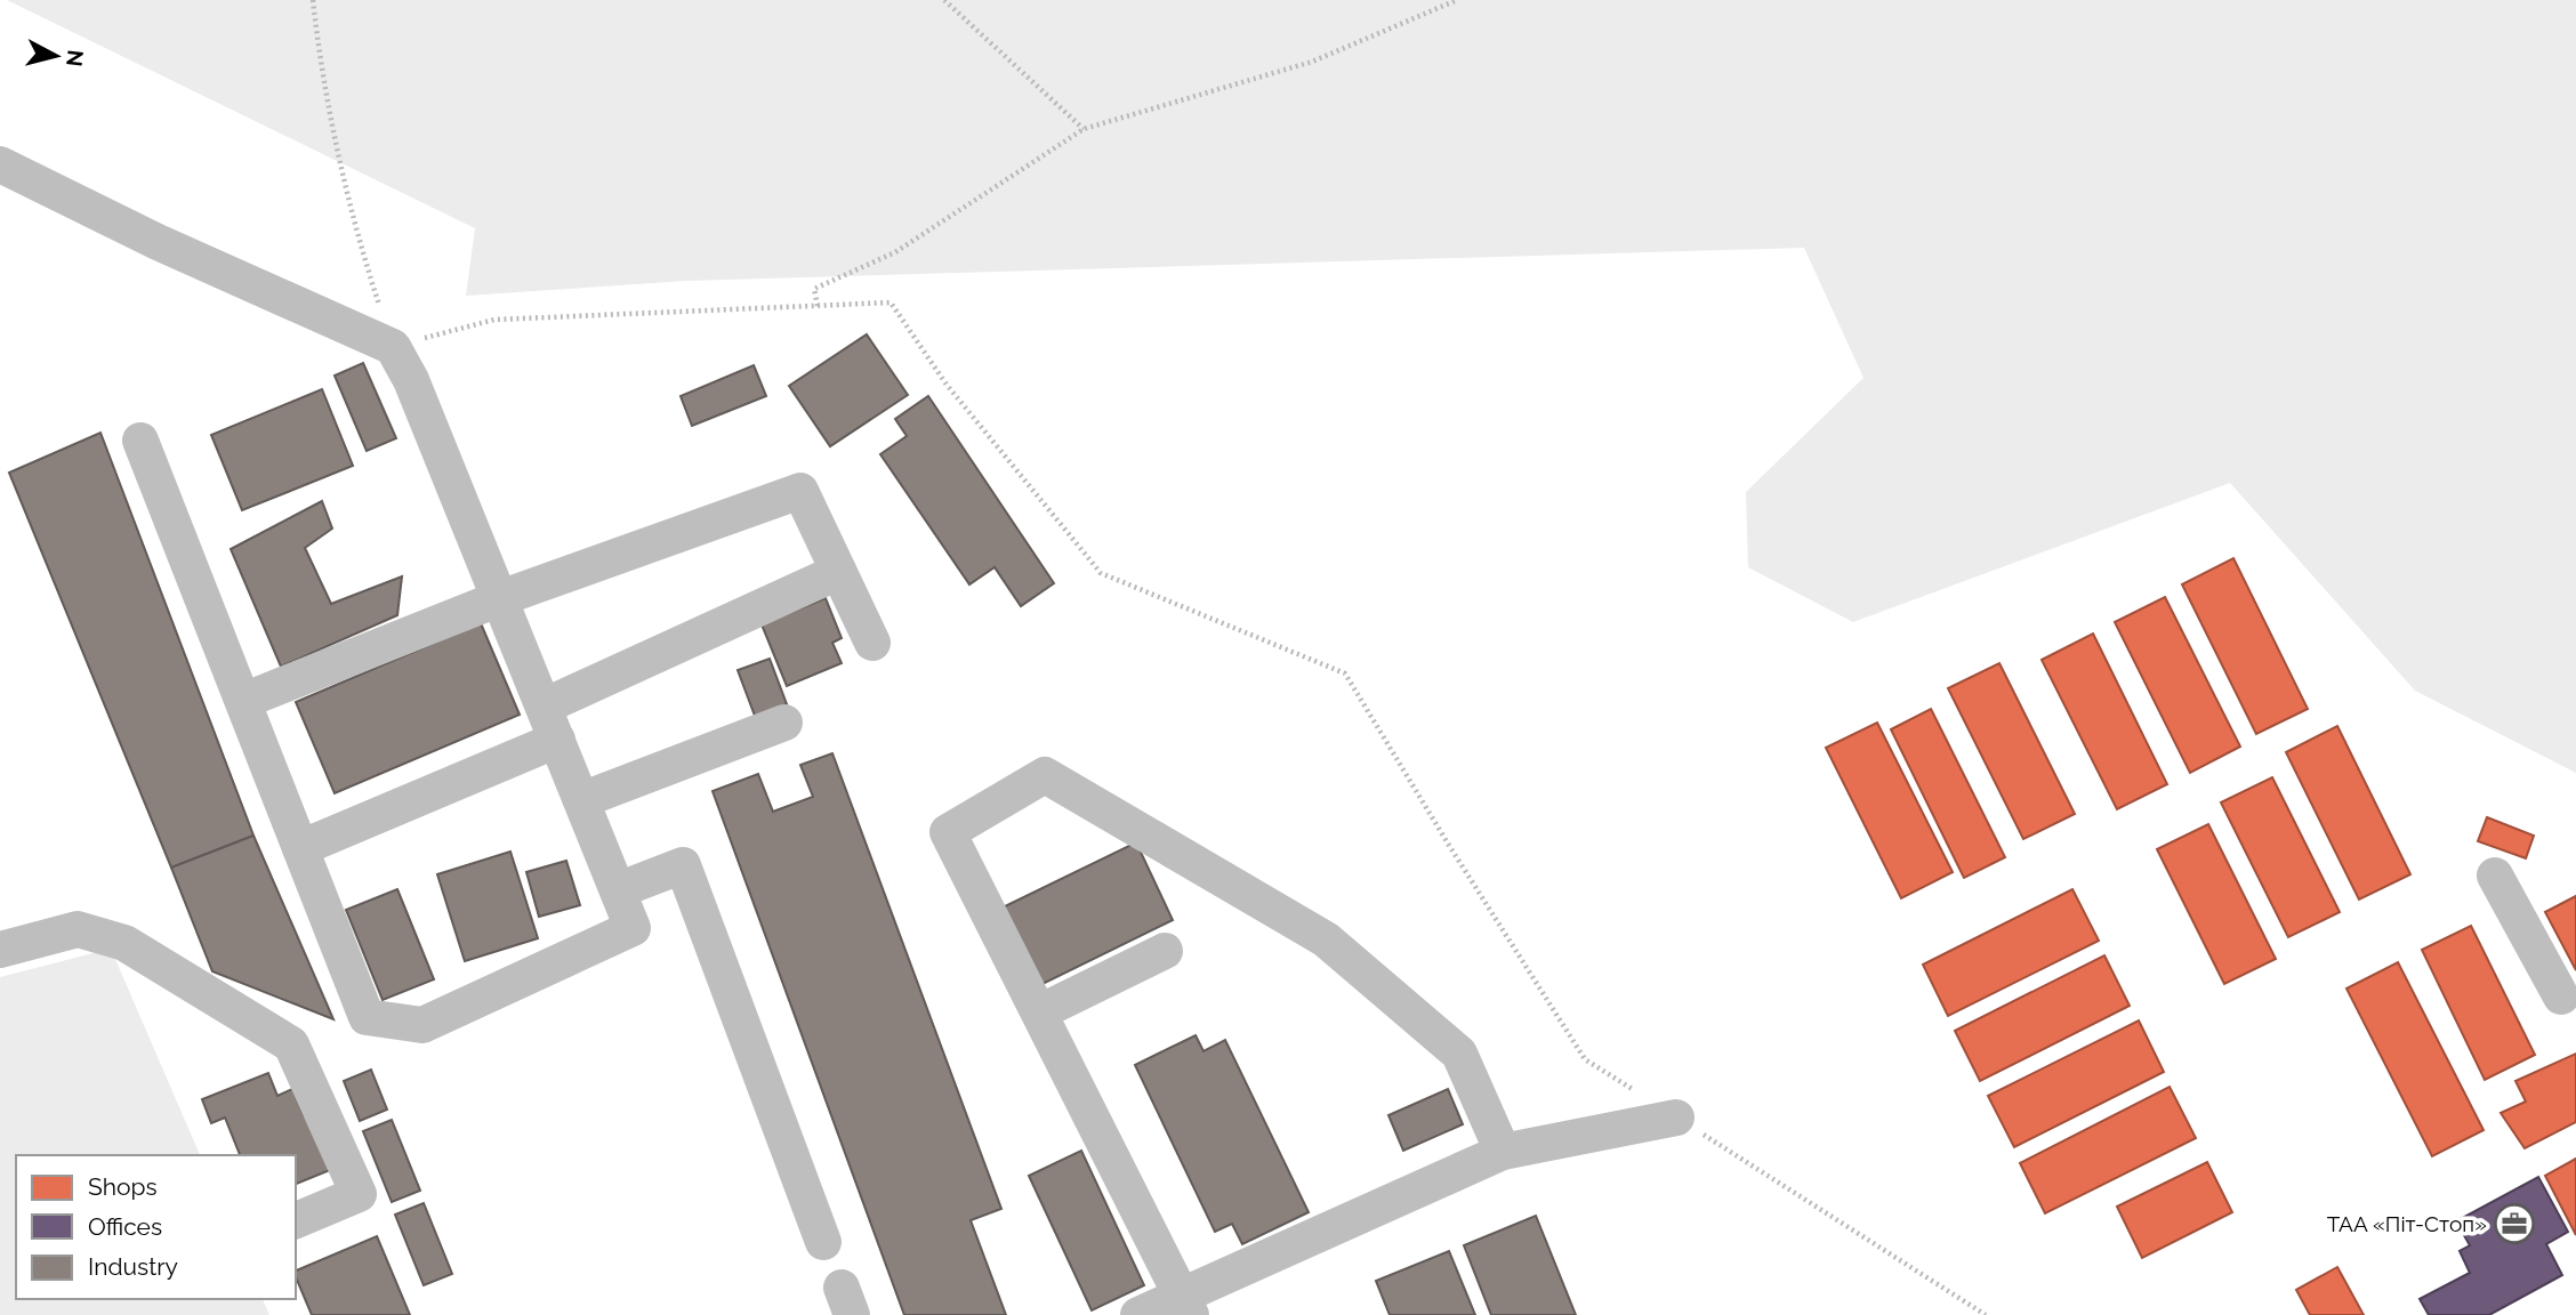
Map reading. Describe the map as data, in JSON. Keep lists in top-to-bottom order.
{
  "places": {
    "office": ["ТАА «Піт-Стоп»"]
  },
  "legend": ["Shops", "Offices", "Industry"],
  "north": "right"
}
